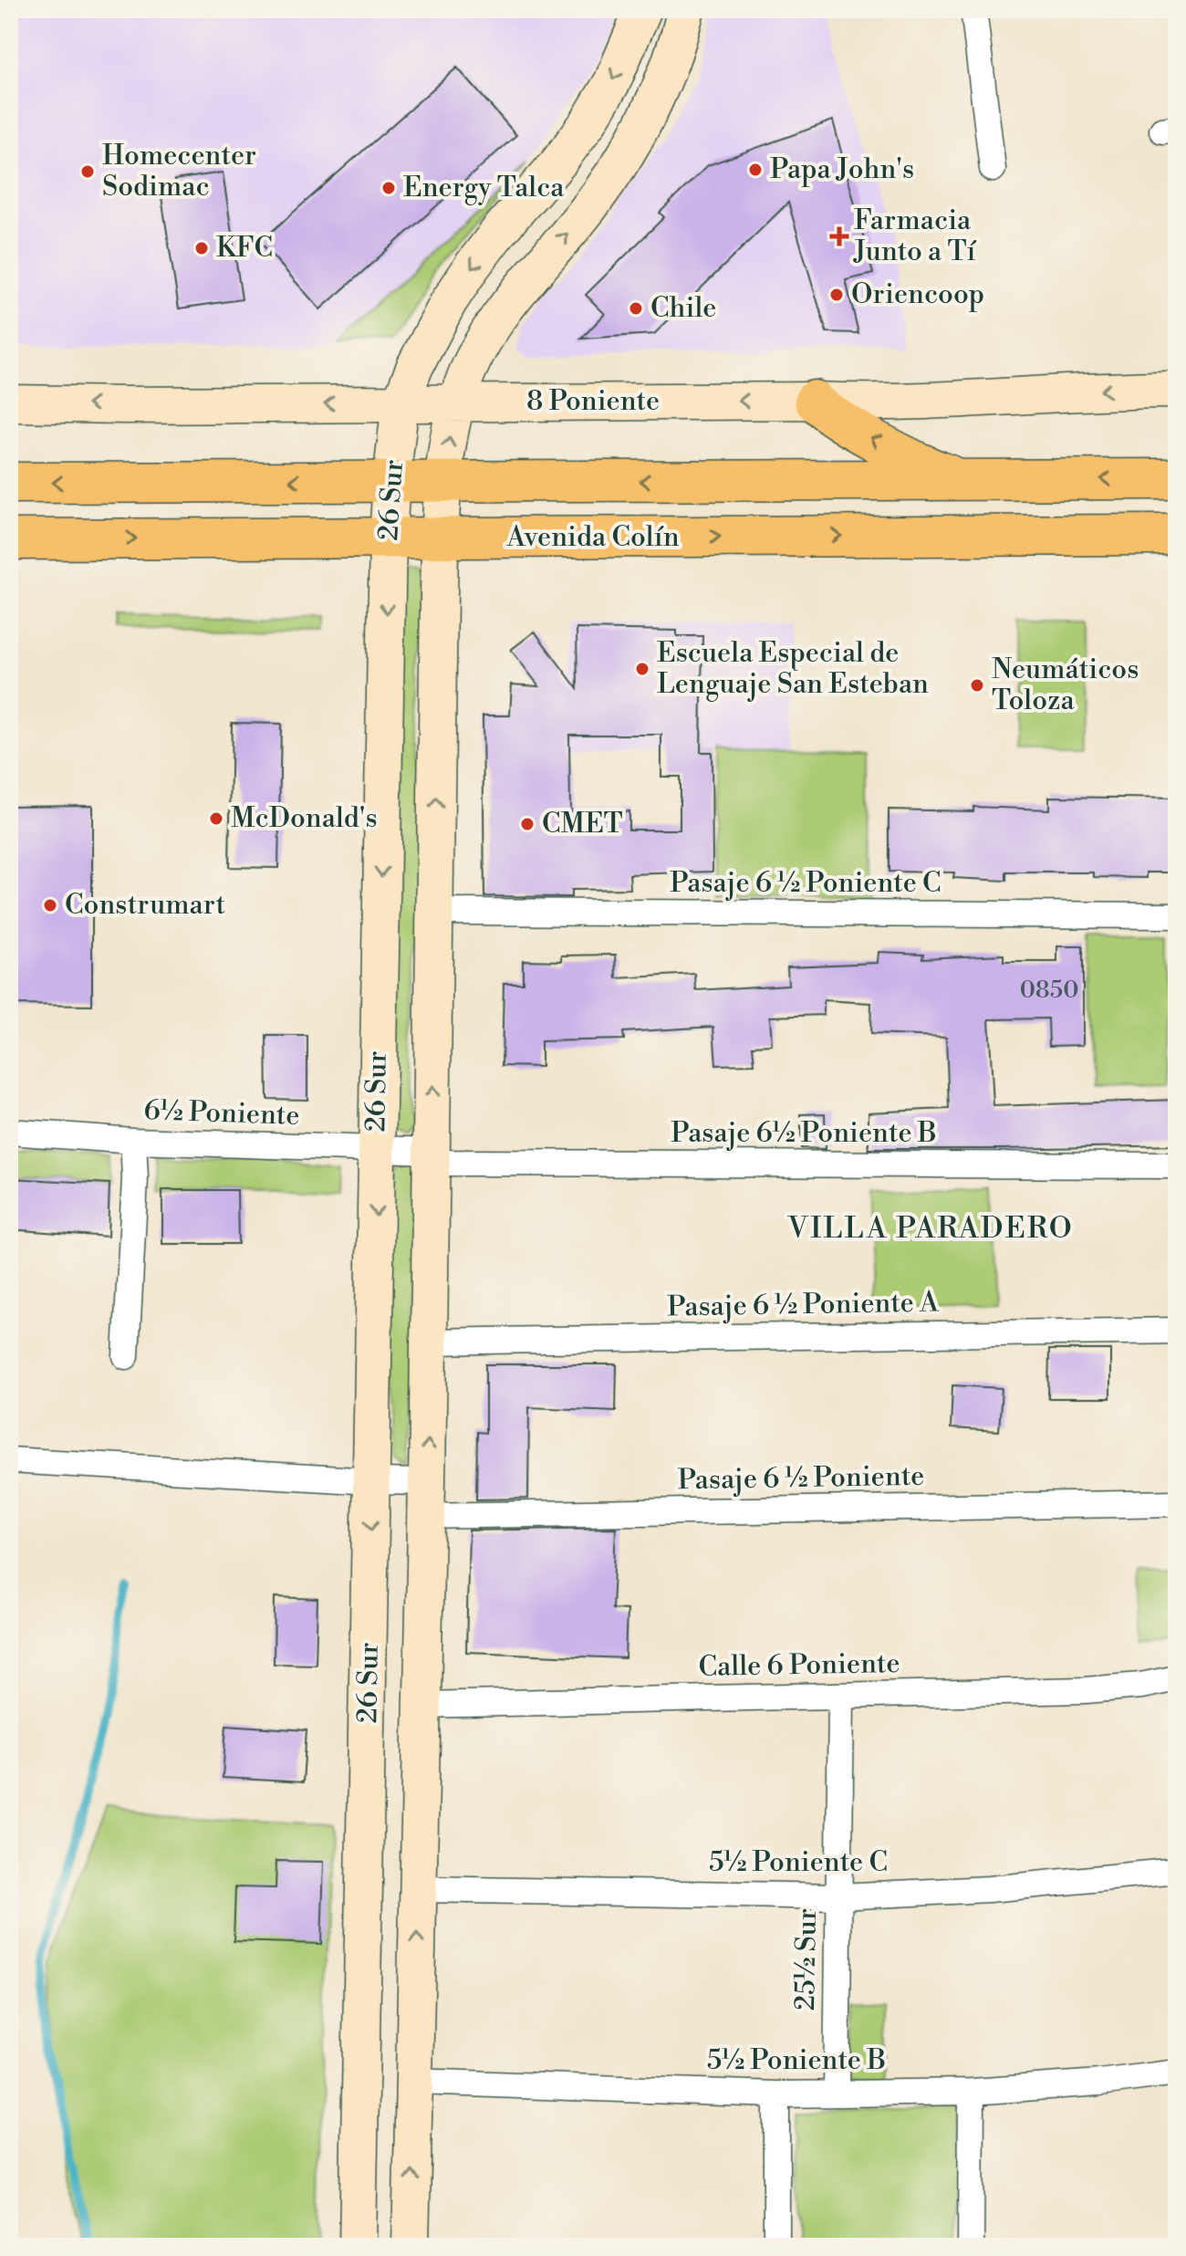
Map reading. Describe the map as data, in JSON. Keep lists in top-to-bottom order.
{
  "streets": {
    "main road": ["Avenida Colín"],
    "street": [
      "8 Poniente",
      "26 Sur",
      "Pasaje 6 ½ Poniente C",
      "6½ Poniente",
      "Pasaje 6½ Poniente B",
      "Pasaje 6 ½ Poniente A",
      "Pasaje 6 ½ Poniente",
      "Calle 6 Poniente",
      "5½ Poniente C",
      "25½ Sur",
      "5½ Poniente B"
    ]
  },
  "crossings": [
    ["8 Poniente", "26 Sur"],
    ["26 Sur", "Avenida Colín"],
    ["26 Sur", "Pasaje 6 ½ Poniente C"],
    ["26 Sur", "6½ Poniente"],
    ["26 Sur", "Pasaje 6½ Poniente B"],
    ["26 Sur", "Pasaje 6 ½ Poniente A"],
    ["26 Sur", "Pasaje 6 ½ Poniente"],
    ["26 Sur", "Calle 6 Poniente"],
    ["26 Sur", "5½ Poniente C"],
    ["26 Sur", "5½ Poniente B"],
    ["6½ Poniente", "Pasaje 6½ Poniente B"],
    ["Calle 6 Poniente", "25½ Sur"],
    ["5½ Poniente C", "25½ Sur"],
    ["25½ Sur", "5½ Poniente B"]
  ],
  "one_way": ["8 Poniente"],
  "districts": ["VILLA PARADERO"],
  "places": {
    "other": [
      "Papa John's",
      "Homecenter Sodimac",
      "Energy Talca",
      "KFC",
      "Oriencoop",
      "Chile",
      "Escuela Especial de Lenguaje San Esteban",
      "Neumáticos Toloza",
      "McDonald's",
      "CMET",
      "Construmart"
    ],
    "health": ["Farmacia Junto a Tí"]
  },
  "house_numbers": ["0850"]
}
